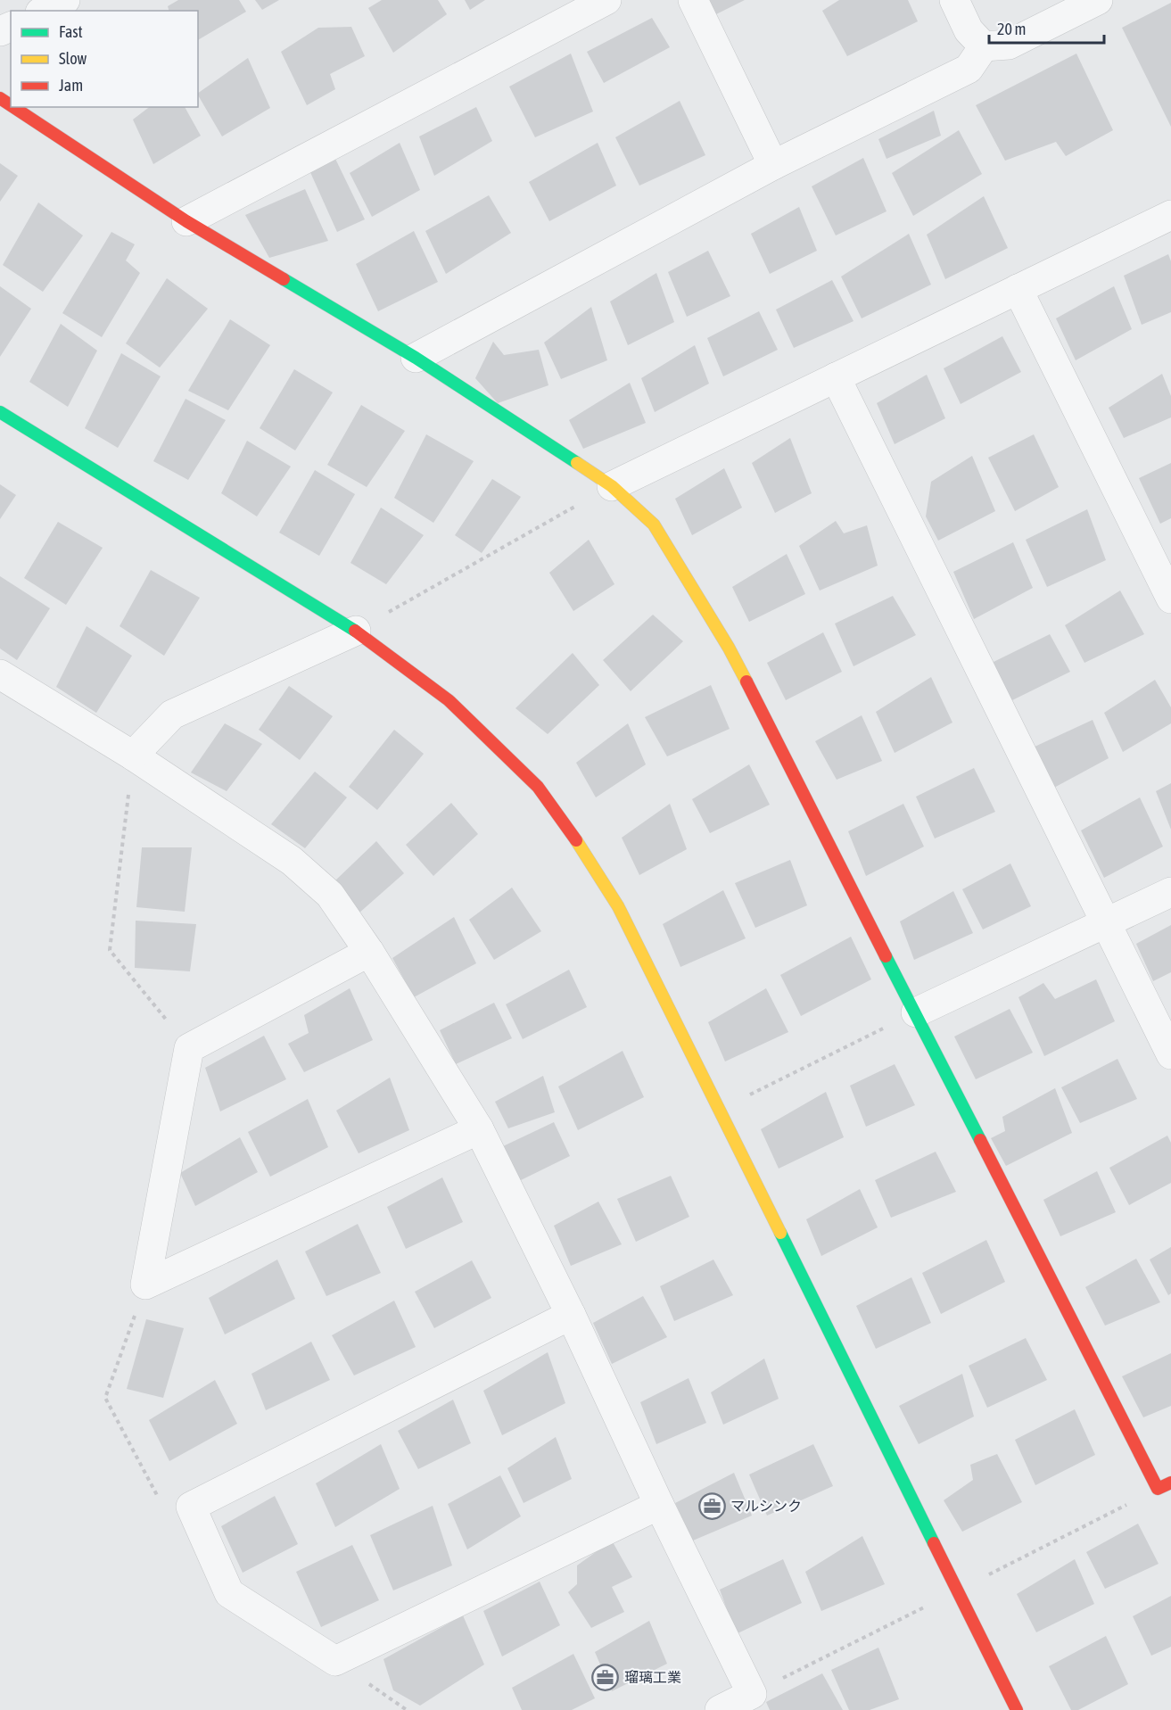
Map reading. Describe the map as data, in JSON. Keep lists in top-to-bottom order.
{
  "places": {
    "office": ["マルシンク", "瑠璃工業"]
  },
  "legend": ["Fast", "Slow", "Jam"],
  "scale_bar": "20 m"
}
